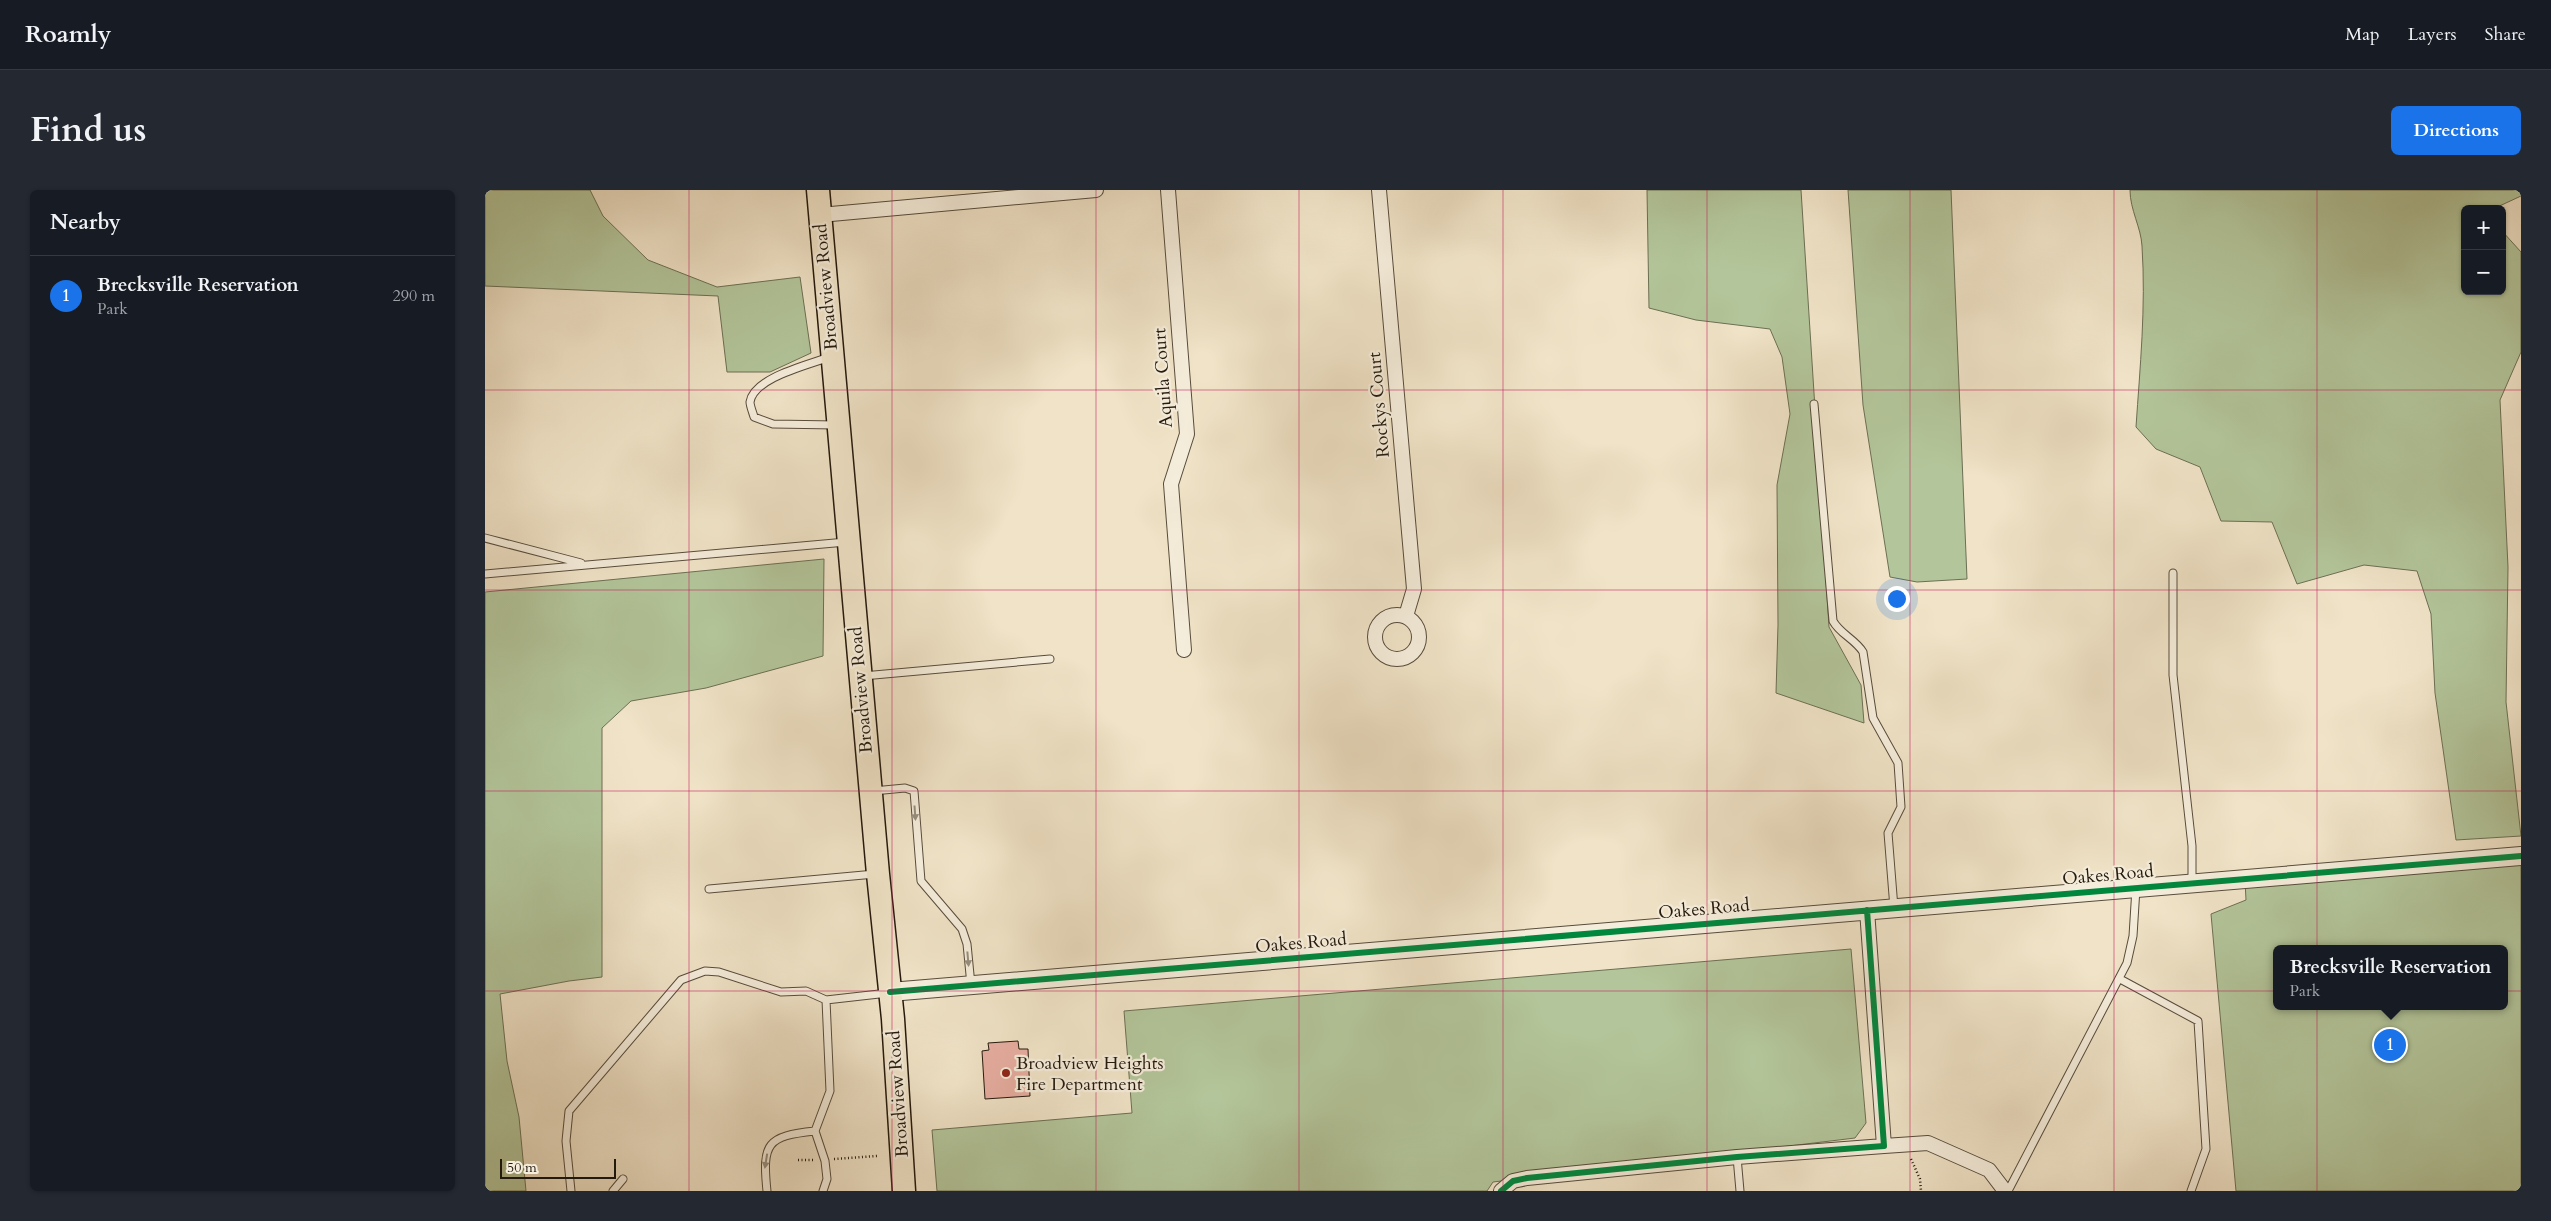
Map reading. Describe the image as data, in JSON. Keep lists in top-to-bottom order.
{
  "streets": {
    "main road": ["Broadview Road"],
    "street": ["Aquila Court", "Rockys Court", "Oakes Road"]
  },
  "crossings": [
    ["Broadview Road", "Oakes Road"]
  ],
  "places": ["Broadview Heights Fire Department"],
  "scale_bar": "50 m",
  "page": {
    "header": "Roamly",
    "nav": ["Map", "Layers", "Share"],
    "title": "Find us",
    "buttons": "Directions",
    "heading": "Nearby",
    "map_buttons": ["+", "−"],
    "list": [
      {
        "mark": "1",
        "name": "Brecksville Reservation",
        "note": "Park",
        "value": "290 m"
      }
    ],
    "popup": ["Brecksville Reservation", "Park"],
    "pins": "1",
    "scale": "50 m"
  }
}
